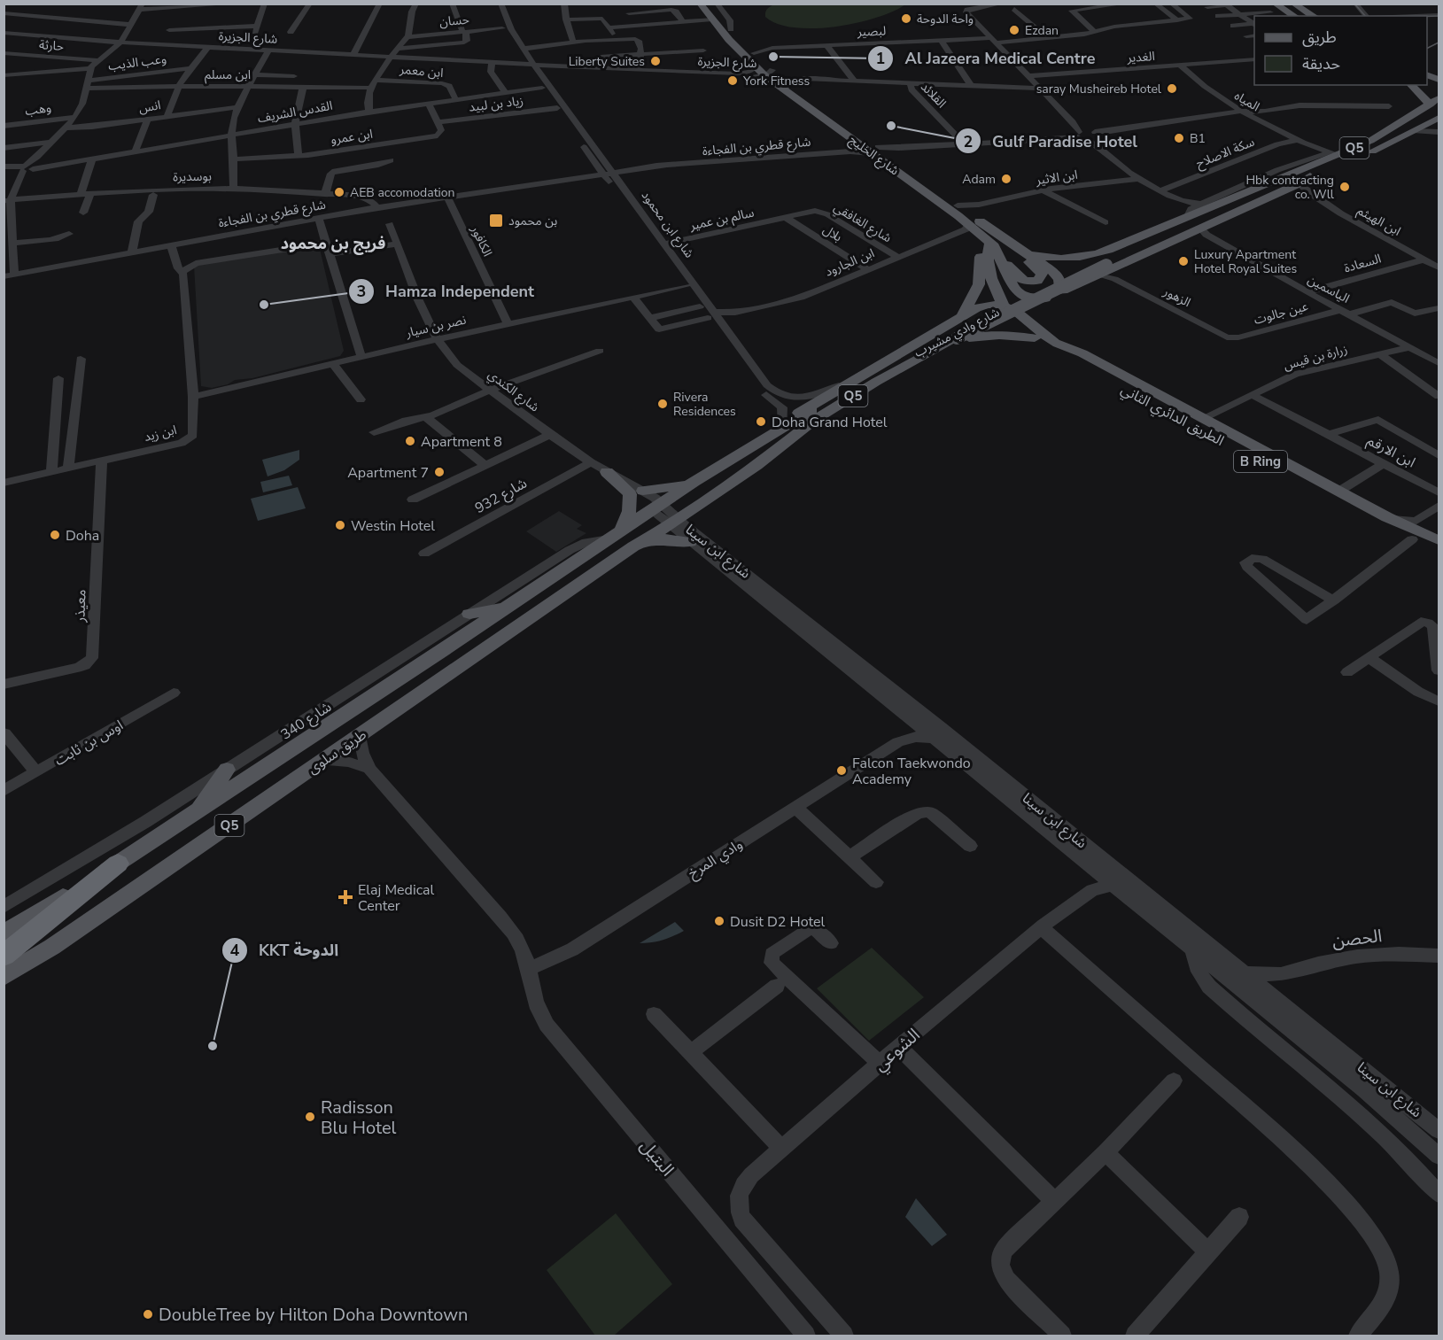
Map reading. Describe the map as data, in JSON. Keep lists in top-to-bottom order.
{
  "streets": {
    "main road": [
      "Q5",
      "شارع الخليج",
      "شارع وادي مشيرب",
      "الطريق الدائري الثاني",
      "B Ring",
      "طريق سلوى"
    ],
    "street": [
      "حسان",
      "لبصير",
      "شارع الجزيرة",
      "حارثة",
      "الغدير",
      "وعب الذيب",
      "ابن معمر",
      "ابن مسلم",
      "القلائد",
      "المياه",
      "زياد بن لبيد",
      "انس",
      "وهب",
      "القدس الشريف",
      "ابن عمرو",
      "شارع قطري بن الفجاءة",
      "سكة الاصلاح",
      "بوسديرة",
      "ابن الاثير",
      "سالم بن عمير",
      "ابن الهيثم",
      "شارع الغافقي",
      "شارع ابن محمود",
      "بلال",
      "الكافور",
      "ابن الجارود",
      "السعادة",
      "الياسمين",
      "الزهور",
      "عين جالوت",
      "نصر بن سيار",
      "زرارة بن قيس",
      "شارع الكندي",
      "ابن زيد",
      "ابن الارقم",
      "شارع 932",
      "شارع ابن سينا",
      "معيذر",
      "شارع 340",
      "اوس بن ثابت",
      "وادي المرخ",
      "الحصن",
      "الشوعي",
      "البتيل"
    ]
  },
  "crossings": [
    ["حسان", "شارع ابن محمود"],
    ["لبصير", "شارع الخليج"],
    ["شارع الجزيرة", "شارع الخليج"],
    ["شارع الجزيرة", "شارع ابن محمود"],
    ["الغدير", "المياه"],
    ["وعب الذيب", "ابن مسلم"],
    ["ابن معمر", "القدس الشريف"],
    ["المياه", "سكة الاصلاح"],
    ["المياه", "شارع وادي مشيرب"],
    ["زياد بن لبيد", "ابن عمرو"],
    ["زياد بن لبيد", "شارع ابن محمود"],
    ["القدس الشريف", "شارع ابن محمود"],
    ["شارع قطري بن الفجاءة", "شارع الخليج"],
    ["شارع قطري بن الفجاءة", "بوسديرة"],
    ["شارع قطري بن الفجاءة", "شارع ابن محمود"],
    ["شارع قطري بن الفجاءة", "الكافور"],
    ["شارع قطري بن الفجاءة", "ابن زيد"],
    ["شارع الخليج", "ابن الاثير"],
    ["شارع الخليج", "ابن الجارود"],
    ["شارع الخليج", "شارع وادي مشيرب"],
    ["شارع الخليج", "الطريق الدائري الثاني"],
    ["ابن الاثير", "ابن الجارود"],
    ["سالم بن عمير", "شارع الغافقي"],
    ["سالم بن عمير", "شارع ابن محمود"],
    ["سالم بن عمير", "بلال"],
    ["ابن الهيثم", "السعادة"],
    ["ابن الهيثم", "شارع وادي مشيرب"],
    ["شارع الغافقي", "بلال"],
    ["شارع الغافقي", "ابن الجارود"],
    ["شارع ابن محمود", "ابن الجارود"],
    ["شارع ابن محمود", "نصر بن سيار"],
    ["شارع ابن محمود", "شارع وادي مشيرب"],
    ["بلال", "ابن الجارود"],
    ["الكافور", "نصر بن سيار"],
    ["السعادة", "الياسمين"],
    ["الياسمين", "عين جالوت"],
    ["الياسمين", "شارع وادي مشيرب"],
    ["الياسمين", "زرارة بن قيس"],
    ["الزهور", "عين جالوت"],
    ["الزهور", "شارع وادي مشيرب"],
    ["نصر بن سيار", "شارع الكندي"],
    ["نصر بن سيار", "ابن زيد"],
    ["شارع وادي مشيرب", "شارع الكندي"],
    ["شارع وادي مشيرب", "الطريق الدائري الثاني"],
    ["شارع وادي مشيرب", "شارع ابن سينا"],
    ["شارع وادي مشيرب", "طريق سلوى"],
    ["زرارة بن قيس", "الطريق الدائري الثاني"],
    ["زرارة بن قيس", "ابن الارقم"],
    ["شارع الكندي", "شارع 932"],
    ["شارع الكندي", "شارع ابن سينا"],
    ["شارع الكندي", "طريق سلوى"],
    ["ابن زيد", "معيذر"],
    ["شارع ابن سينا", "طريق سلوى"],
    ["شارع ابن سينا", "وادي المرخ"],
    ["شارع ابن سينا", "الحصن"],
    ["شارع ابن سينا", "الشوعي"],
    ["شارع 340", "طريق سلوى"],
    ["وادي المرخ", "البتيل"]
  ],
  "districts": ["فريج بن محمود"],
  "places": {
    "other": [
      "واحة الدوحة",
      "Ezdan",
      "Al Jazeera Medical Centre",
      "Liberty Suites",
      "York Fitness",
      "saray Musheireb Hotel",
      "Gulf Paradise Hotel",
      "B1",
      "Adam",
      "Hbk contracting co. Wll",
      "AEB accomodation",
      "Luxury Apartment Hotel Royal Suites",
      "Hamza Independent",
      "Rivera Residences",
      "Doha Grand Hotel",
      "Apartment 8",
      "Apartment 7",
      "Westin Hotel",
      "Doha",
      "Falcon Taekwondo Academy",
      "Dusit D2 Hotel",
      "KKT الدوحة",
      "Radisson Blu Hotel",
      "DoubleTree by Hilton Doha Downtown"
    ],
    "transit": ["بن محمود"],
    "health": ["Elaj Medical Center"]
  },
  "legend": ["طريق", "حديقة"]
}
